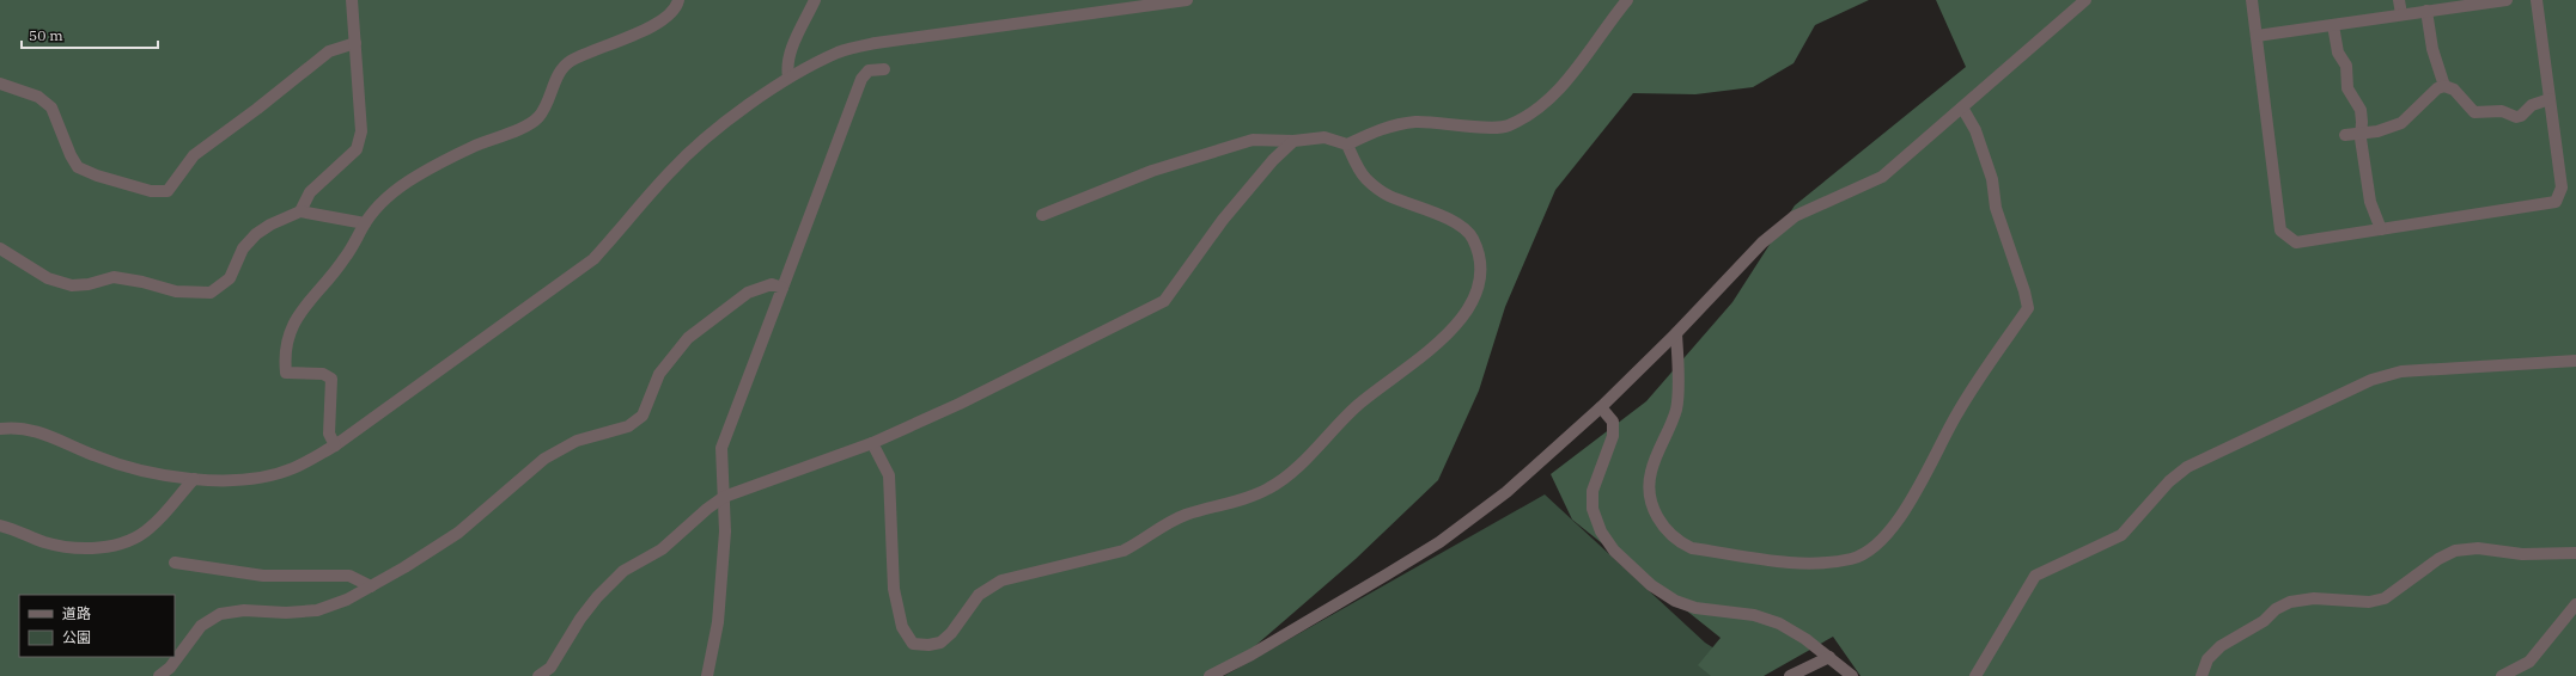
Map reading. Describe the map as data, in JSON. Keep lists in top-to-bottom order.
{
  "legend": ["道路", "公園"],
  "scale_bar": "50 m"
}
